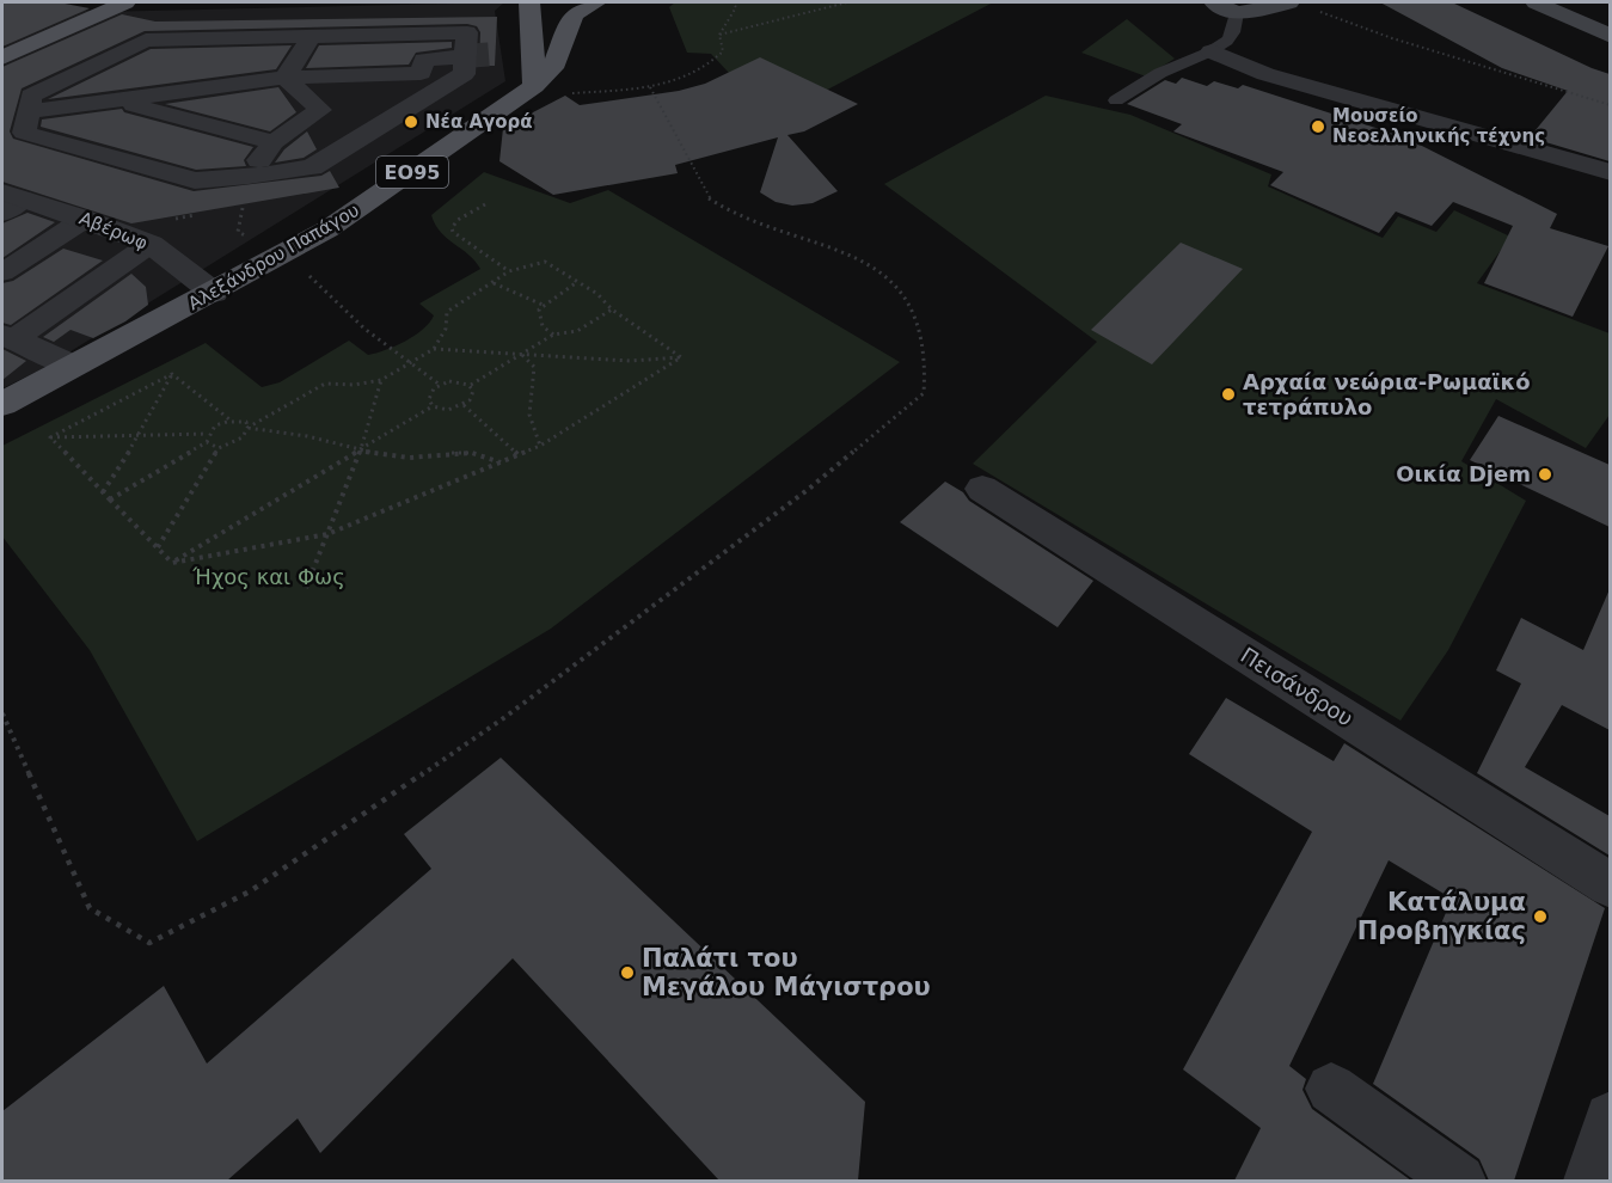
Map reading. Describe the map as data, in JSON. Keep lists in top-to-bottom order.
{
  "streets": {
    "main road": ["ΕΟ95", "Αλεξάνδρου Παπάγου"],
    "street": ["Αβέρωφ", "Πεισάνδρου"]
  },
  "crossings": [
    ["Αβέρωφ", "Αλεξάνδρου Παπάγου"]
  ],
  "parks": ["Ήχος και Φως"],
  "places": [
    "Νέα Αγορά",
    "Μουσείο Νεοελληνικής τέχνης",
    "Αρχαία νεώρια-Ρωμαϊκό τετράπυλο",
    "Οικία Djem",
    "Κατάλυμα Προβηγκίας",
    "Παλάτι του Μεγάλου Μάγιστρου"
  ]
}
